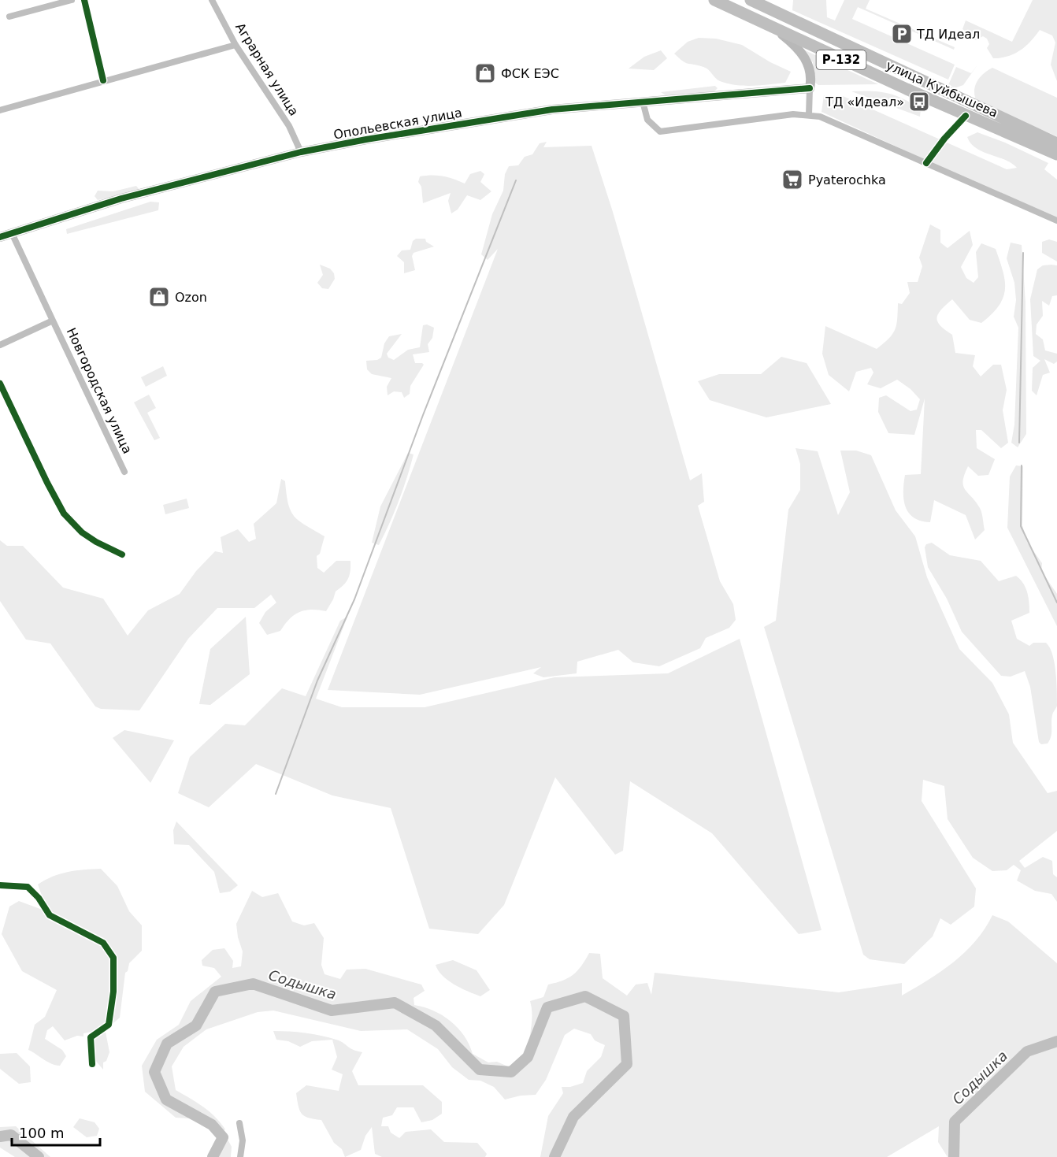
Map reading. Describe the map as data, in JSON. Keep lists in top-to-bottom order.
{
  "streets": {
    "highway": ["Р-132", "улица Куйбышева"],
    "street": ["Аграрная улица", "Опольевская улица", "Новгородская улица"]
  },
  "crossings": [
    ["Аграрная улица", "Опольевская улица"],
    ["Опольевская улица", "Новгородская улица"]
  ],
  "water": ["Содышка"],
  "places": {
    "parking": ["ТД Идеал"],
    "shop": ["ФСК ЕЭС", "Ozon"],
    "bus stop": ["ТД «Идеал»"],
    "supermarket": ["Pyaterochka"]
  },
  "scale_bar": "100 m"
}
